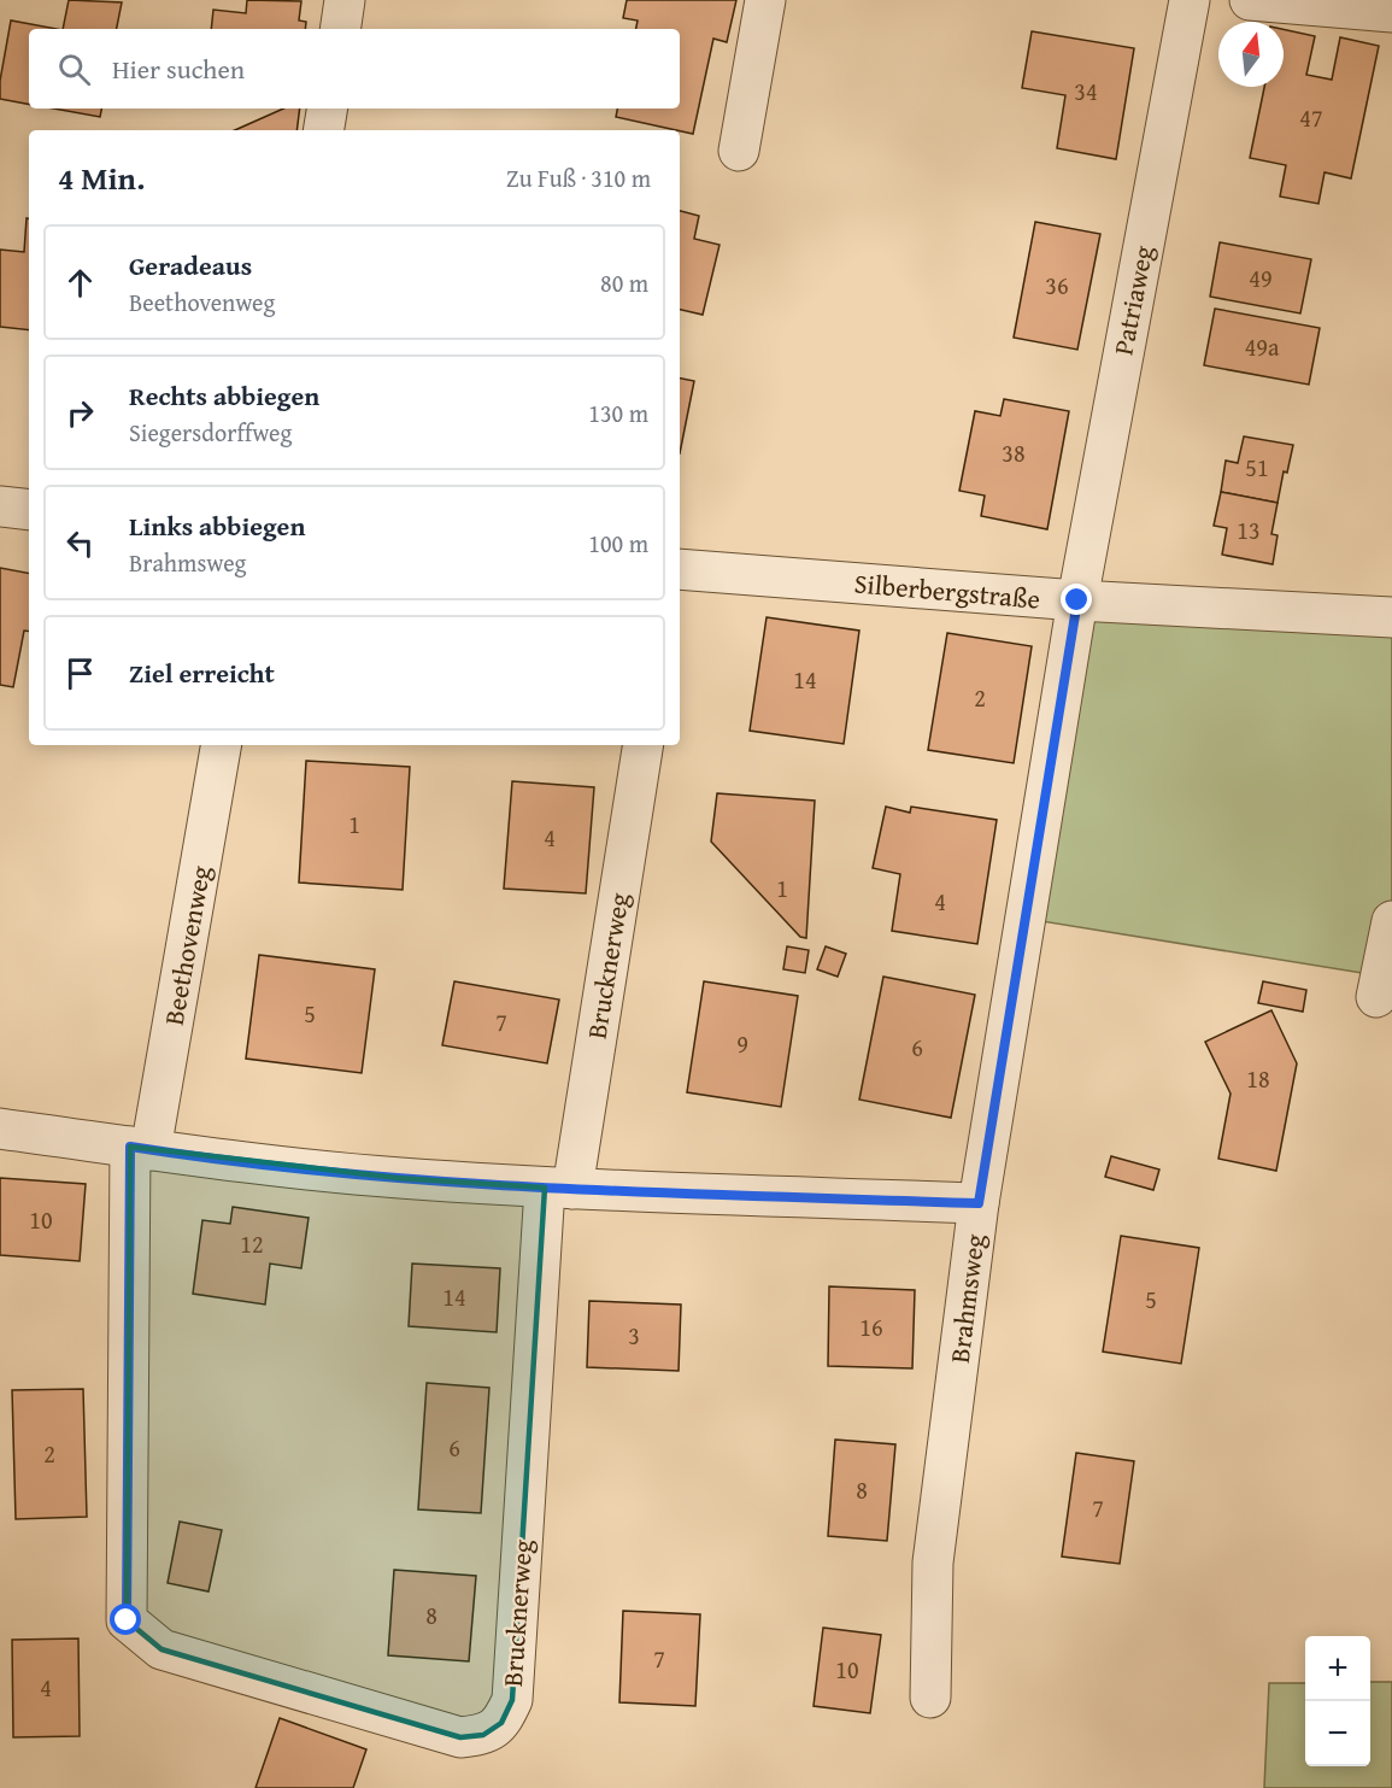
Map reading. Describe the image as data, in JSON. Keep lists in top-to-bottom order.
{
  "streets": {
    "street": [
      "Patriaweg",
      "Silberbergstraße",
      "Beethovenweg",
      "Brucknerweg",
      "Brahmsweg"
    ]
  },
  "crossings": [
    ["Patriaweg", "Silberbergstraße"],
    ["Patriaweg", "Brahmsweg"],
    ["Silberbergstraße", "Brahmsweg"],
    ["Beethovenweg", "Brucknerweg"]
  ],
  "house_numbers": [
    "34",
    "47",
    "49",
    "36",
    "49a",
    "38",
    "51",
    "13",
    "14",
    "2",
    "1",
    "4",
    "1",
    "4",
    "5",
    "7",
    "9",
    "6",
    "18",
    "10",
    "12",
    "14",
    "5",
    "16",
    "3",
    "6",
    "2",
    "8",
    "7",
    "8",
    "7",
    "10",
    "4"
  ],
  "north": "top",
  "page": {
    "search": "Hier suchen",
    "heading": ["4 Min.", "Zu Fuß · 310 m"],
    "list": [
      ["Geradeaus", "Beethovenweg", "80 m"],
      ["Rechts abbiegen", "Siegersdorffweg", "130 m"],
      ["Links abbiegen", "Brahmsweg", "100 m"],
      "Ziel erreicht"
    ],
    "map_buttons": ["+", "−"]
  }
}
